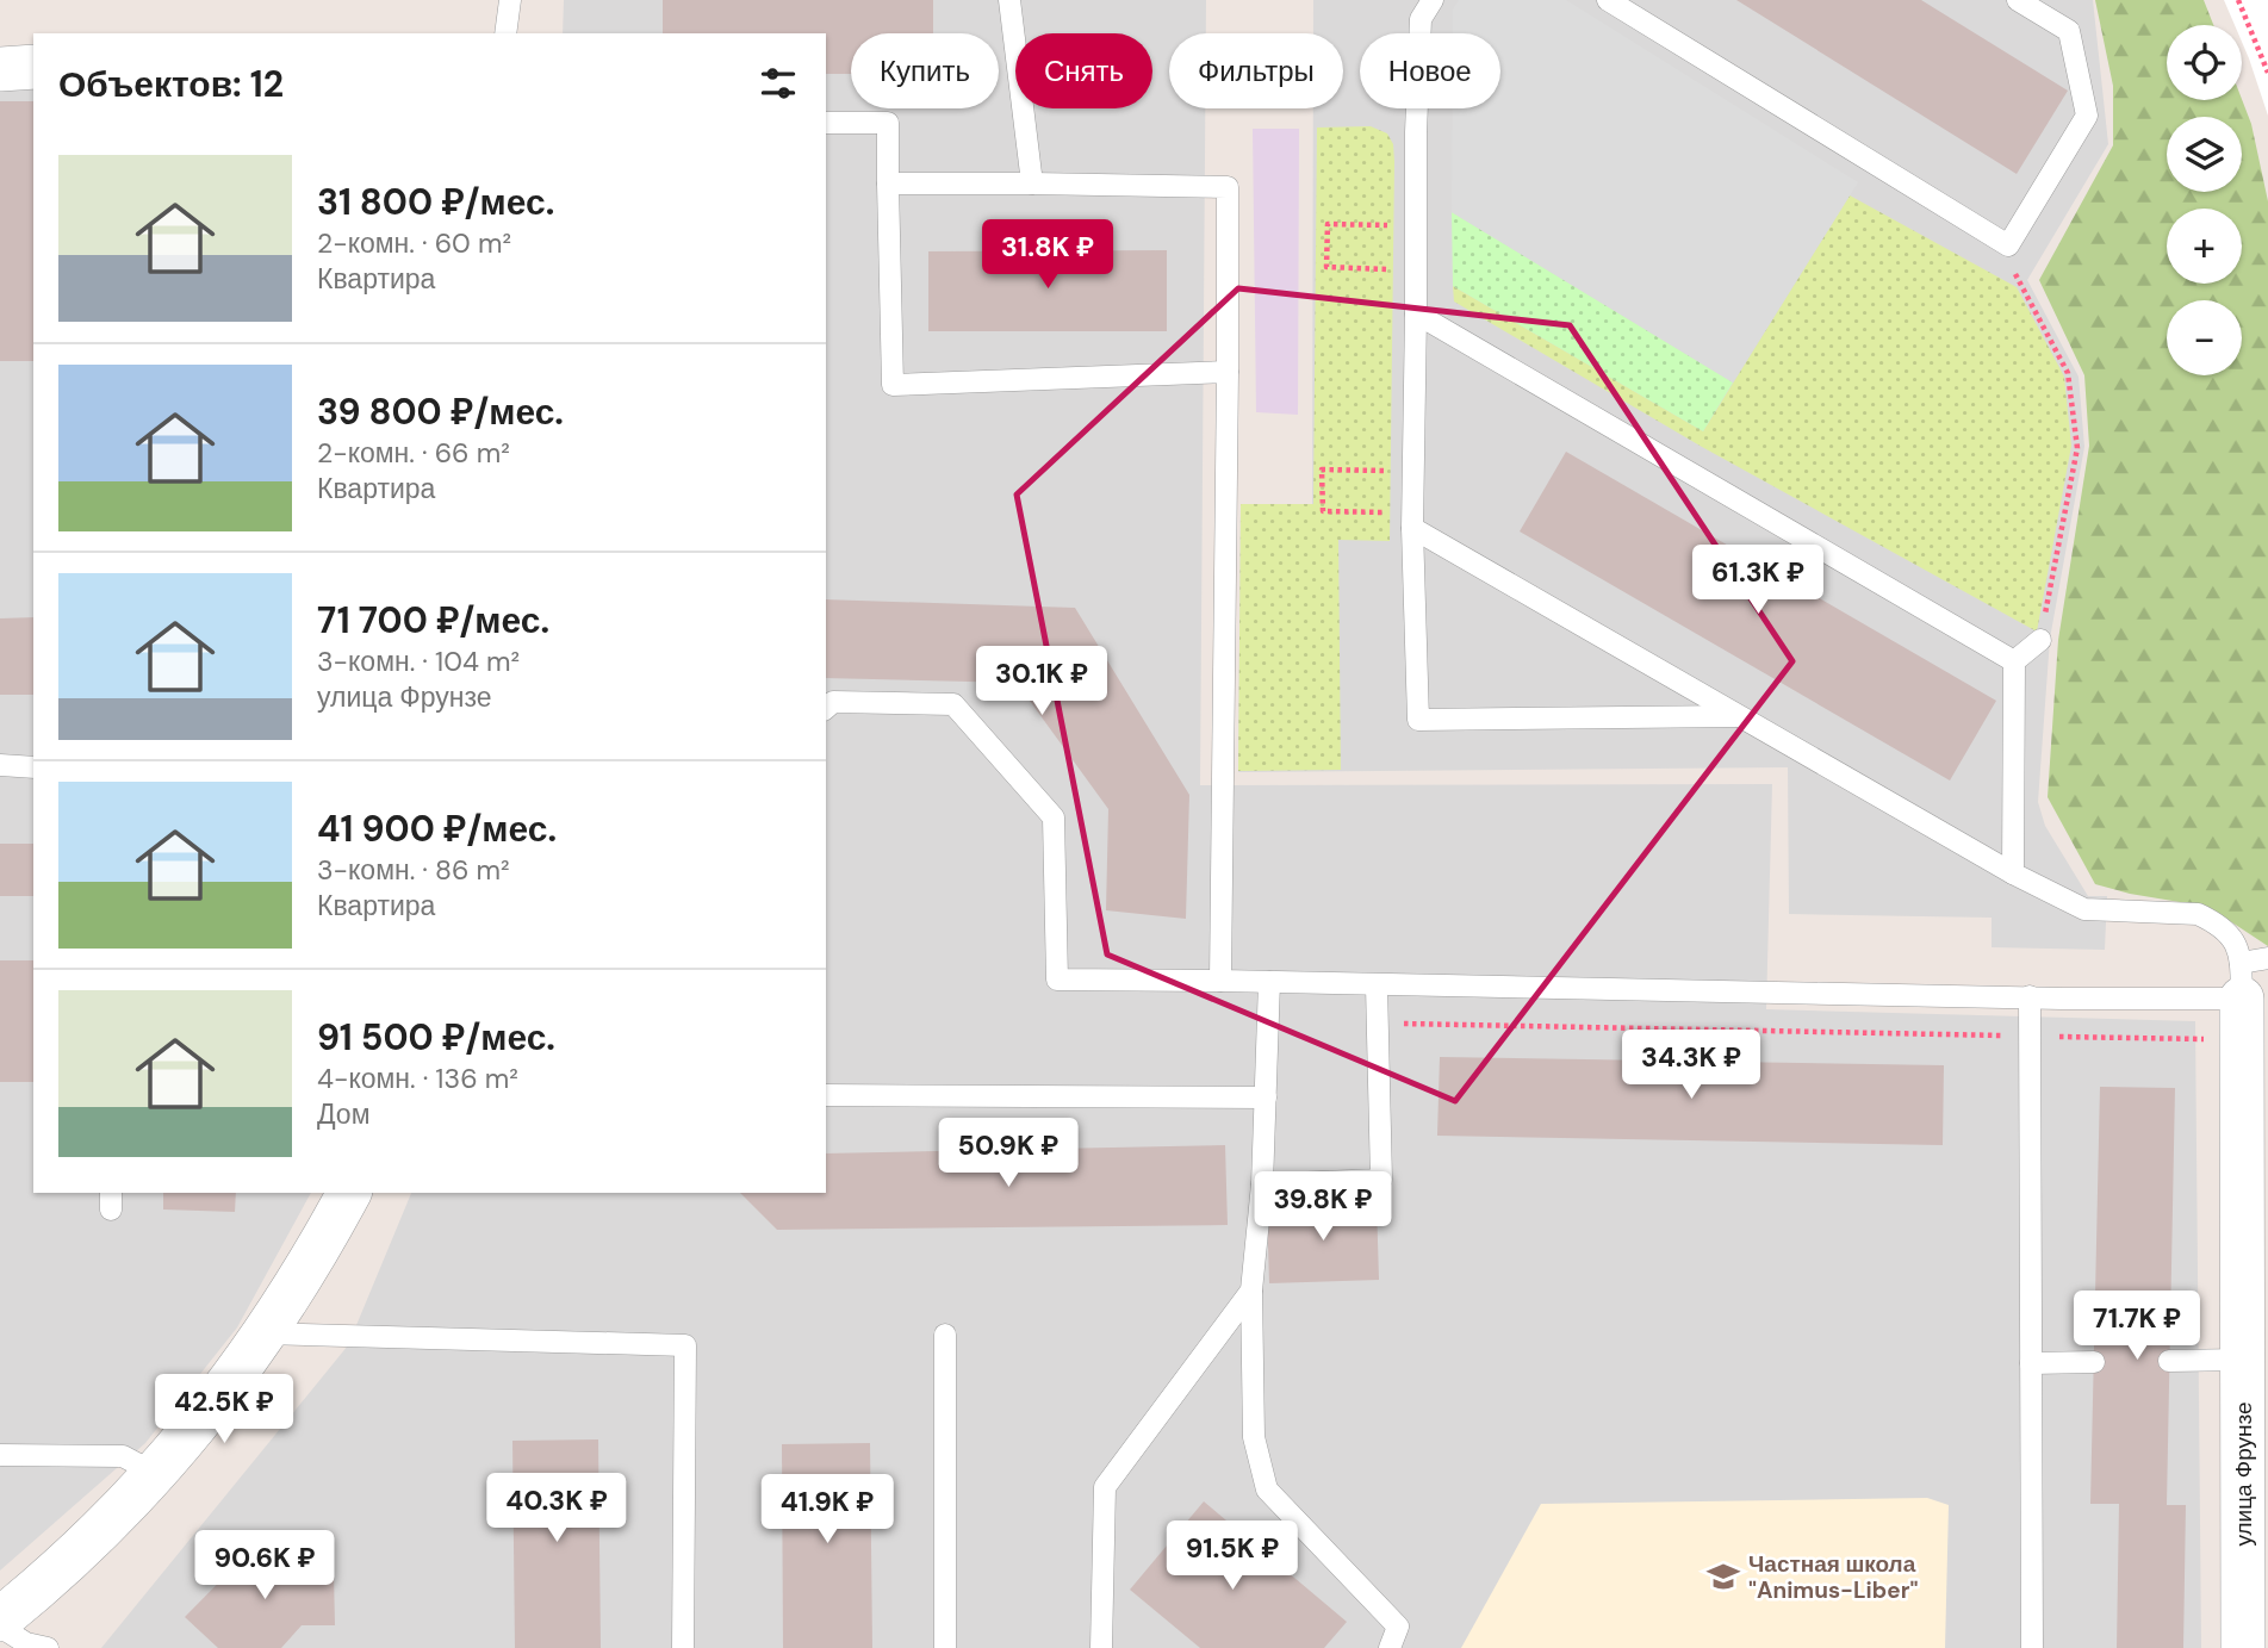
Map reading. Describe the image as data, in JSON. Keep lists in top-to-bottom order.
{
  "streets": {
    "street": ["улица Фрунзе"]
  },
  "places": {
    "school or university": ["Частная школа \"Animus-Liber\""]
  },
  "page": {
    "map_buttons": ["+", "−"],
    "chip": [
      "Купить",
      "Снять",
      "Фильтры",
      "Новое"
    ],
    "heading": "Объектов: 12",
    "list": [
      {
        "name": "31 800 ₽/мес.",
        "note": "2-комн. · 60 m² · Квартира"
      },
      {
        "name": "39 800 ₽/мес.",
        "note": "2-комн. · 66 m² · Квартира"
      },
      {
        "name": "71 700 ₽/мес.",
        "note": "3-комн. · 104 m² · улица Фрунзе"
      },
      {
        "name": "41 900 ₽/мес.",
        "note": "3-комн. · 86 m² · Квартира"
      },
      {
        "name": "91 500 ₽/мес.",
        "note": "4-комн. · 136 m² · Дом"
      }
    ],
    "price": [
      "31.8K ₽",
      "61.3K ₽",
      "30.1K ₽",
      "34.3K ₽",
      "50.9K ₽",
      "39.8K ₽",
      "71.7K ₽",
      "42.5K ₽",
      "40.3K ₽",
      "41.9K ₽",
      "91.5K ₽",
      "90.6K ₽"
    ]
  }
}
